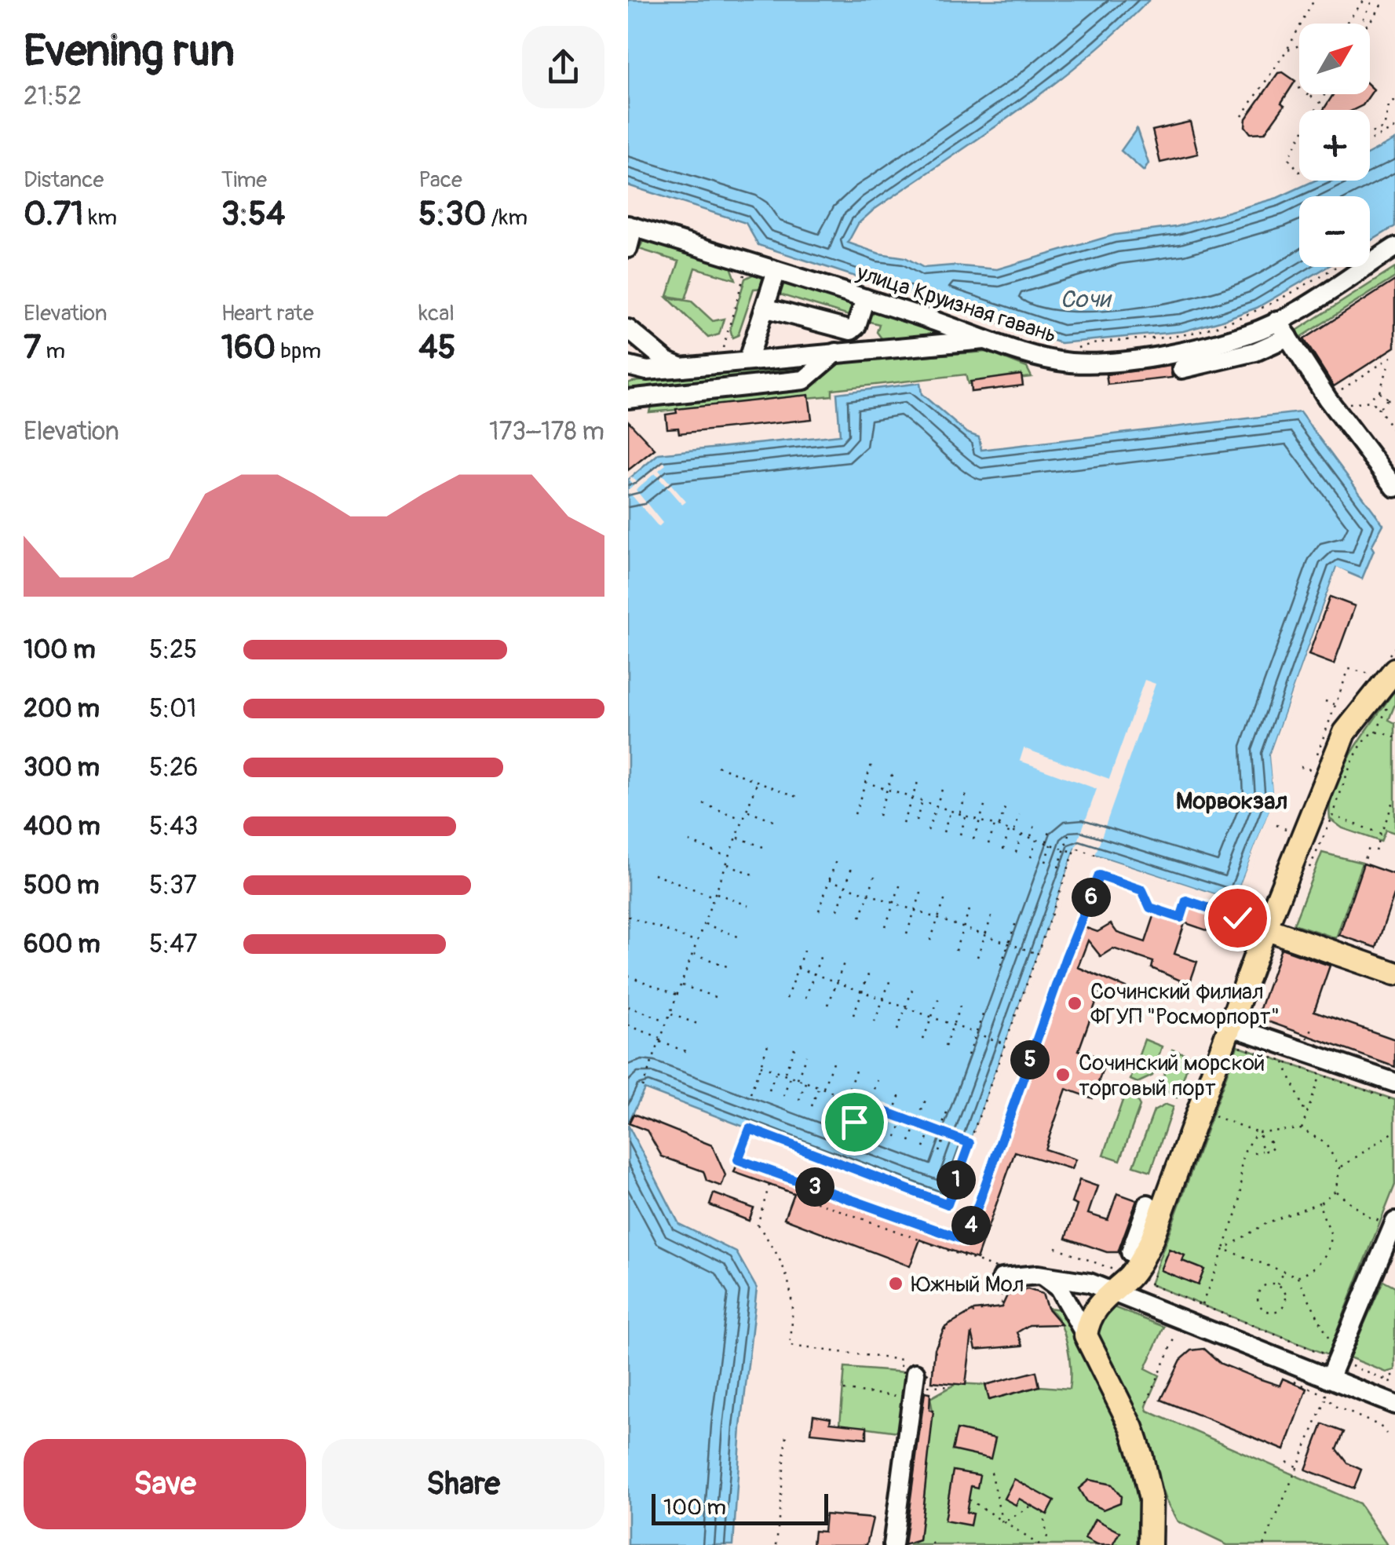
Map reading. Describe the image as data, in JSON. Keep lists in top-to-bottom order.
{
  "streets": {
    "street": ["улица Круизная гавань"]
  },
  "districts": ["Морвокзал"],
  "water": ["Сочи"],
  "places": ["Сочинский филиал ФГУП \"Росморпорт\"", "Сочинский морской торговый порт", "Южный Мол"],
  "scale_bar": "100 m",
  "north": "top right",
  "page": {
    "heading": ["Evening run", "21:52"],
    "map_buttons": ["+", "−"],
    "stats": [
      ["Distance", "0.71 km"],
      ["Time", "3:54"],
      ["Pace", "5:30 /km"],
      ["Elevation", "7 m"],
      ["Heart rate", "160 bpm"],
      ["kcal", "45"]
    ],
    "chart": ["Elevation", "173–178 m"],
    "list": [
      {
        "name": "100 m",
        "note": "5:25"
      },
      {
        "name": "200 m",
        "note": "5:01"
      },
      {
        "name": "300 m",
        "note": "5:26"
      },
      {
        "name": "400 m",
        "note": "5:43"
      },
      {
        "name": "500 m",
        "note": "5:37"
      },
      {
        "name": "600 m",
        "note": "5:47"
      }
    ],
    "pins": [
      "6",
      "5",
      "1",
      "3",
      "4"
    ],
    "buttons": ["Save", "Share"],
    "scale": "100 m"
  }
}
